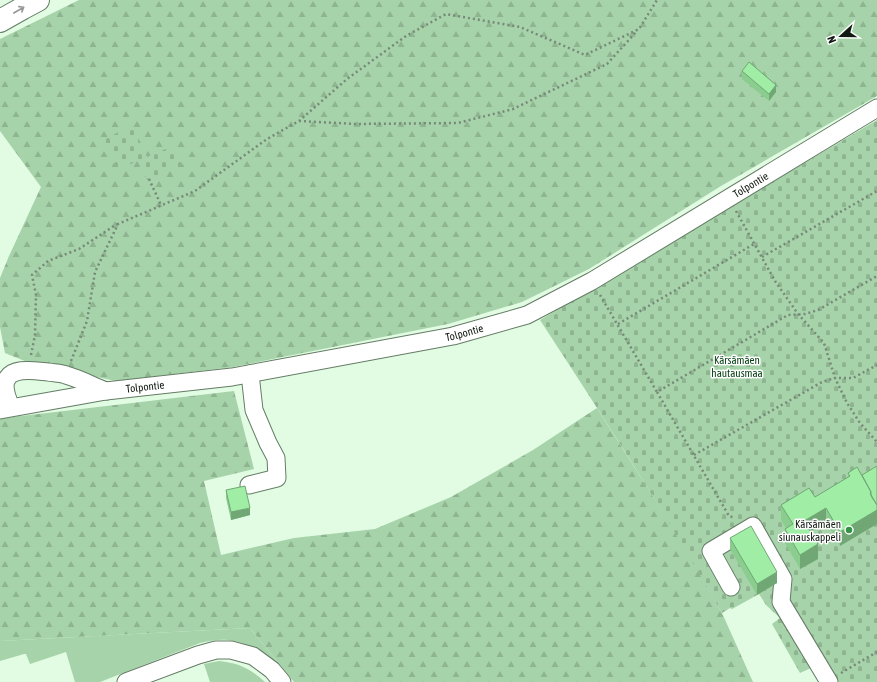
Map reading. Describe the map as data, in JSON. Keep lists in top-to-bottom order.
{
  "streets": {
    "street": ["Tolpontie"]
  },
  "parks": ["Kärsämäen hautausmaa"],
  "places": ["Kärsämäen siunauskappeli"],
  "north": "left"
}
